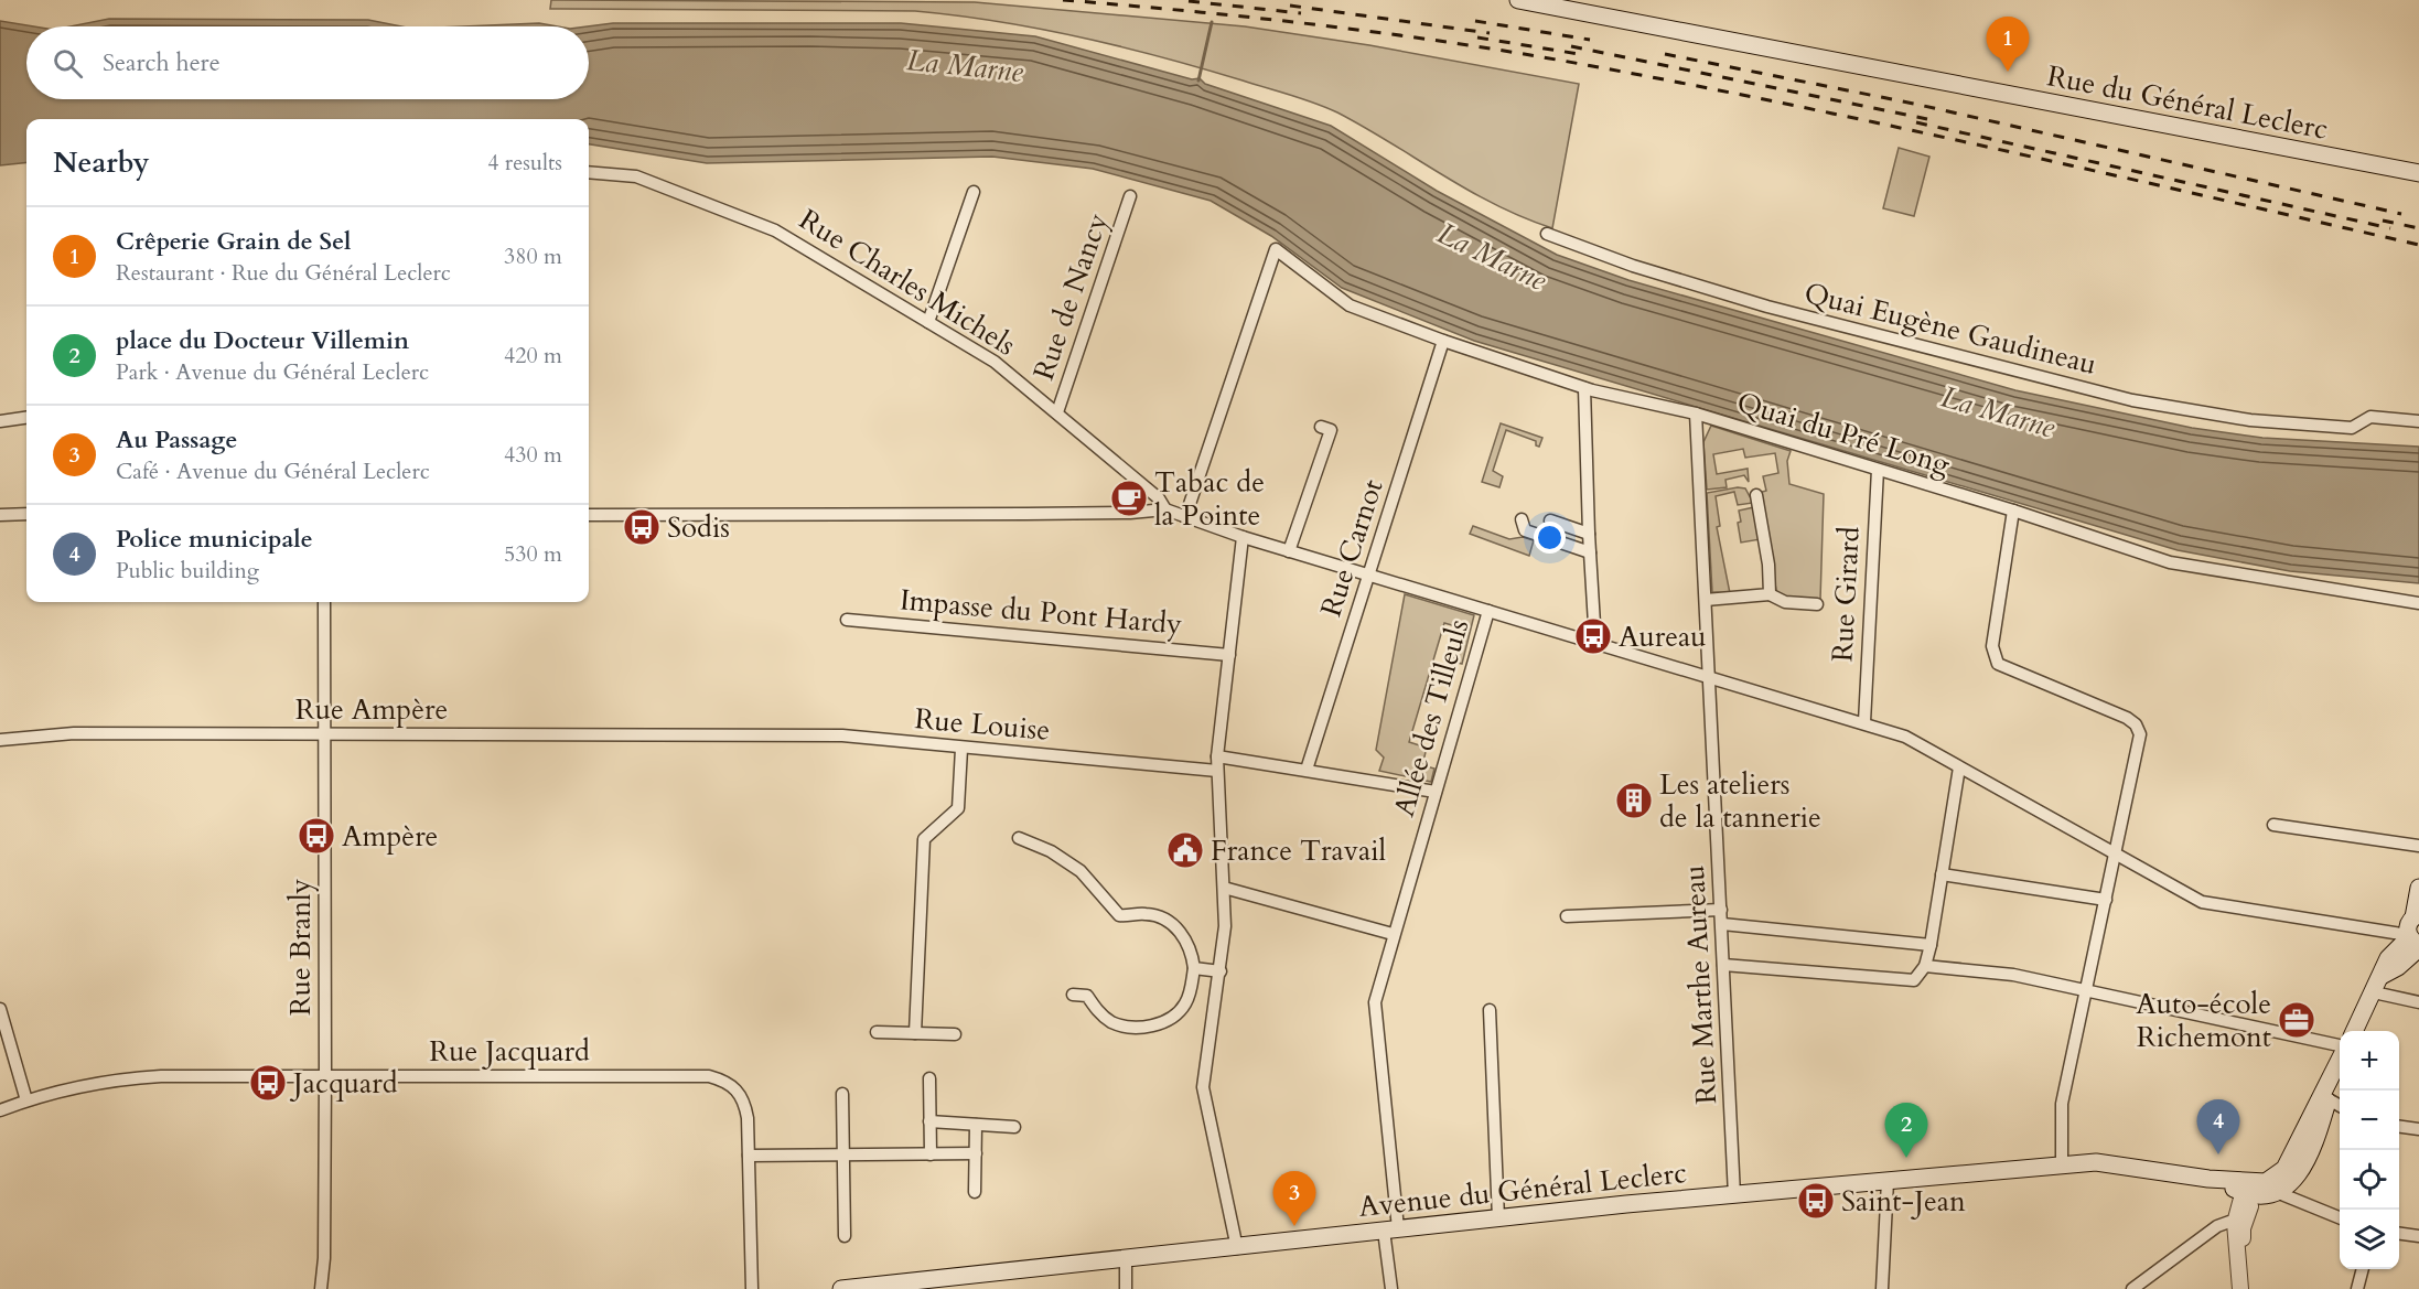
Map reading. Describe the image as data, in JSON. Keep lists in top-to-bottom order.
{
  "streets": {
    "main road": ["Rue du Général Leclerc", "Avenue du Général Leclerc"],
    "street": [
      "Rue Charles Michels",
      "Rue de Nancy",
      "Quai Eugène Gaudineau",
      "Quai du Pré Long",
      "Rue Carnot",
      "Rue Girard",
      "Impasse du Pont Hardy",
      "Rue Ampère",
      "Allée des Tilleuls",
      "Rue Louise",
      "Rue Branly",
      "Rue Marthe Aureau",
      "Rue Jacquard"
    ]
  },
  "crossings": [
    ["Rue Charles Michels", "Rue de Nancy"],
    ["Quai du Pré Long", "Rue Carnot"],
    ["Quai du Pré Long", "Rue Girard"],
    ["Quai du Pré Long", "Rue Marthe Aureau"],
    ["Rue Ampère", "Rue Louise"],
    ["Rue Ampère", "Rue Branly"],
    ["Allée des Tilleuls", "Avenue du Général Leclerc"],
    ["Rue Branly", "Rue Jacquard"],
    ["Rue Marthe Aureau", "Avenue du Général Leclerc"]
  ],
  "water": ["La Marne"],
  "places": {
    "cafe": ["Tabac de la Pointe"],
    "bus stop": [
      "Sodis",
      "Aureau",
      "Ampère",
      "Jacquard",
      "Saint-Jean"
    ],
    "building": ["Les ateliers de la tannerie"],
    "public building": ["France Travail"],
    "office": ["Auto-école Richemont"]
  },
  "page": {
    "pins": [
      "1",
      "4",
      "2",
      "3"
    ],
    "search": "Search here",
    "heading": ["Nearby", "4 results"],
    "list": [
      {
        "mark": "1",
        "name": "Crêperie Grain de Sel",
        "note": "Restaurant · Rue du Général Leclerc",
        "value": "380 m"
      },
      {
        "mark": "2",
        "name": "place du Docteur Villemin",
        "note": "Park · Avenue du Général Leclerc",
        "value": "420 m"
      },
      {
        "mark": "3",
        "name": "Au Passage",
        "note": "Café · Avenue du Général Leclerc",
        "value": "430 m"
      },
      {
        "mark": "4",
        "name": "Police municipale",
        "note": "Public building",
        "value": "530 m"
      }
    ],
    "map_buttons": ["+", "−"]
  }
}
